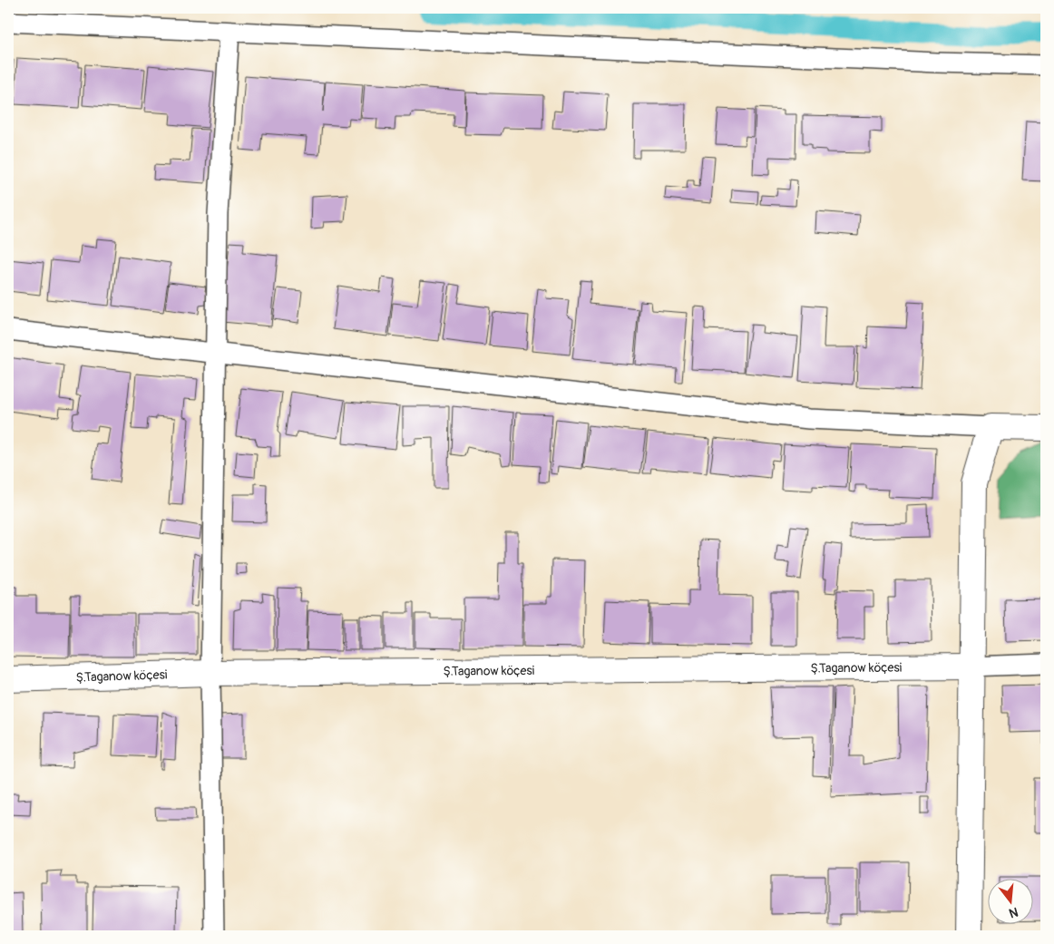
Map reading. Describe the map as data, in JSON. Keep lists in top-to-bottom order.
{
  "streets": {
    "street": ["Ş.Taganow köçesi"]
  },
  "north": "bottom"
}
